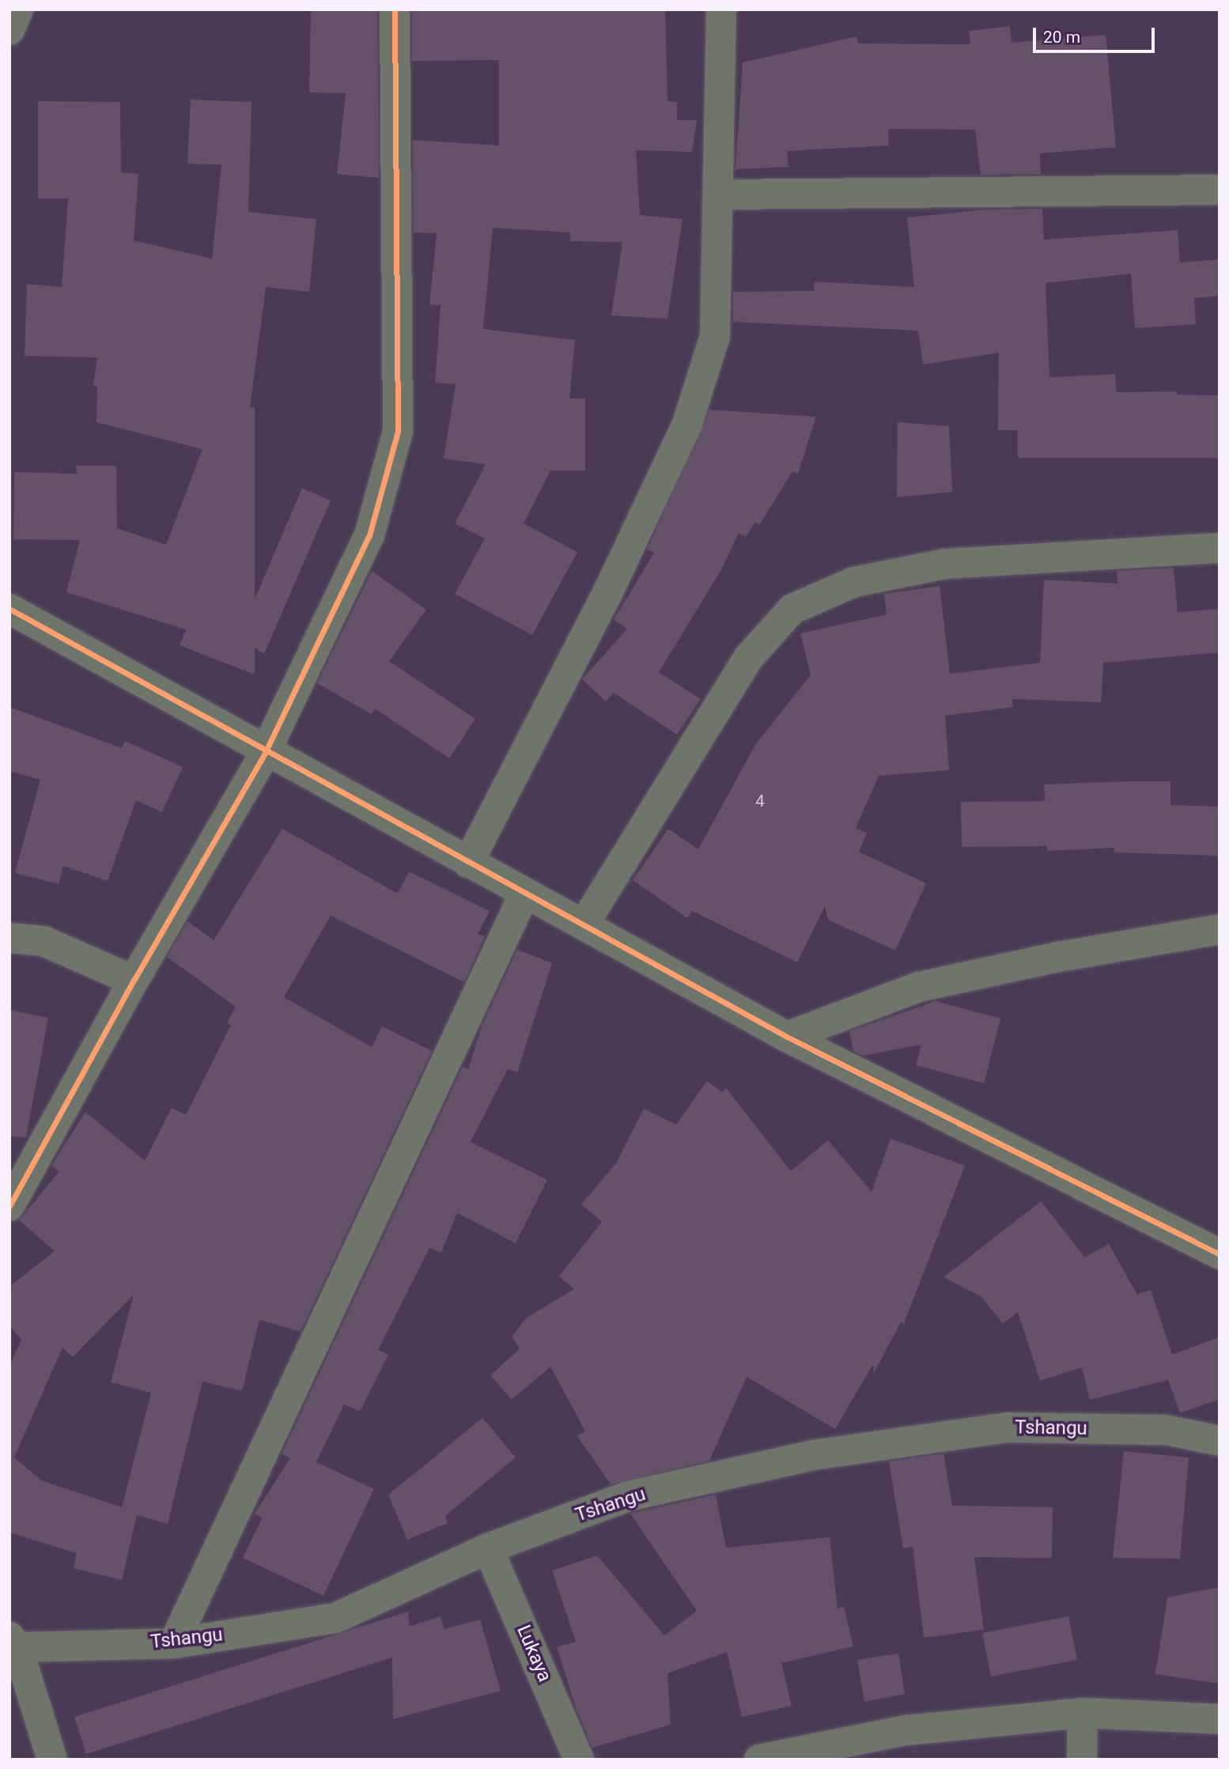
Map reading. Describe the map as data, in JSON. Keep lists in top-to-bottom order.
{
  "streets": {
    "street": ["Tshangu", "Lukaya"]
  },
  "crossings": [
    ["Tshangu", "Lukaya"]
  ],
  "house_numbers": ["4"],
  "scale_bar": "20 m"
}
